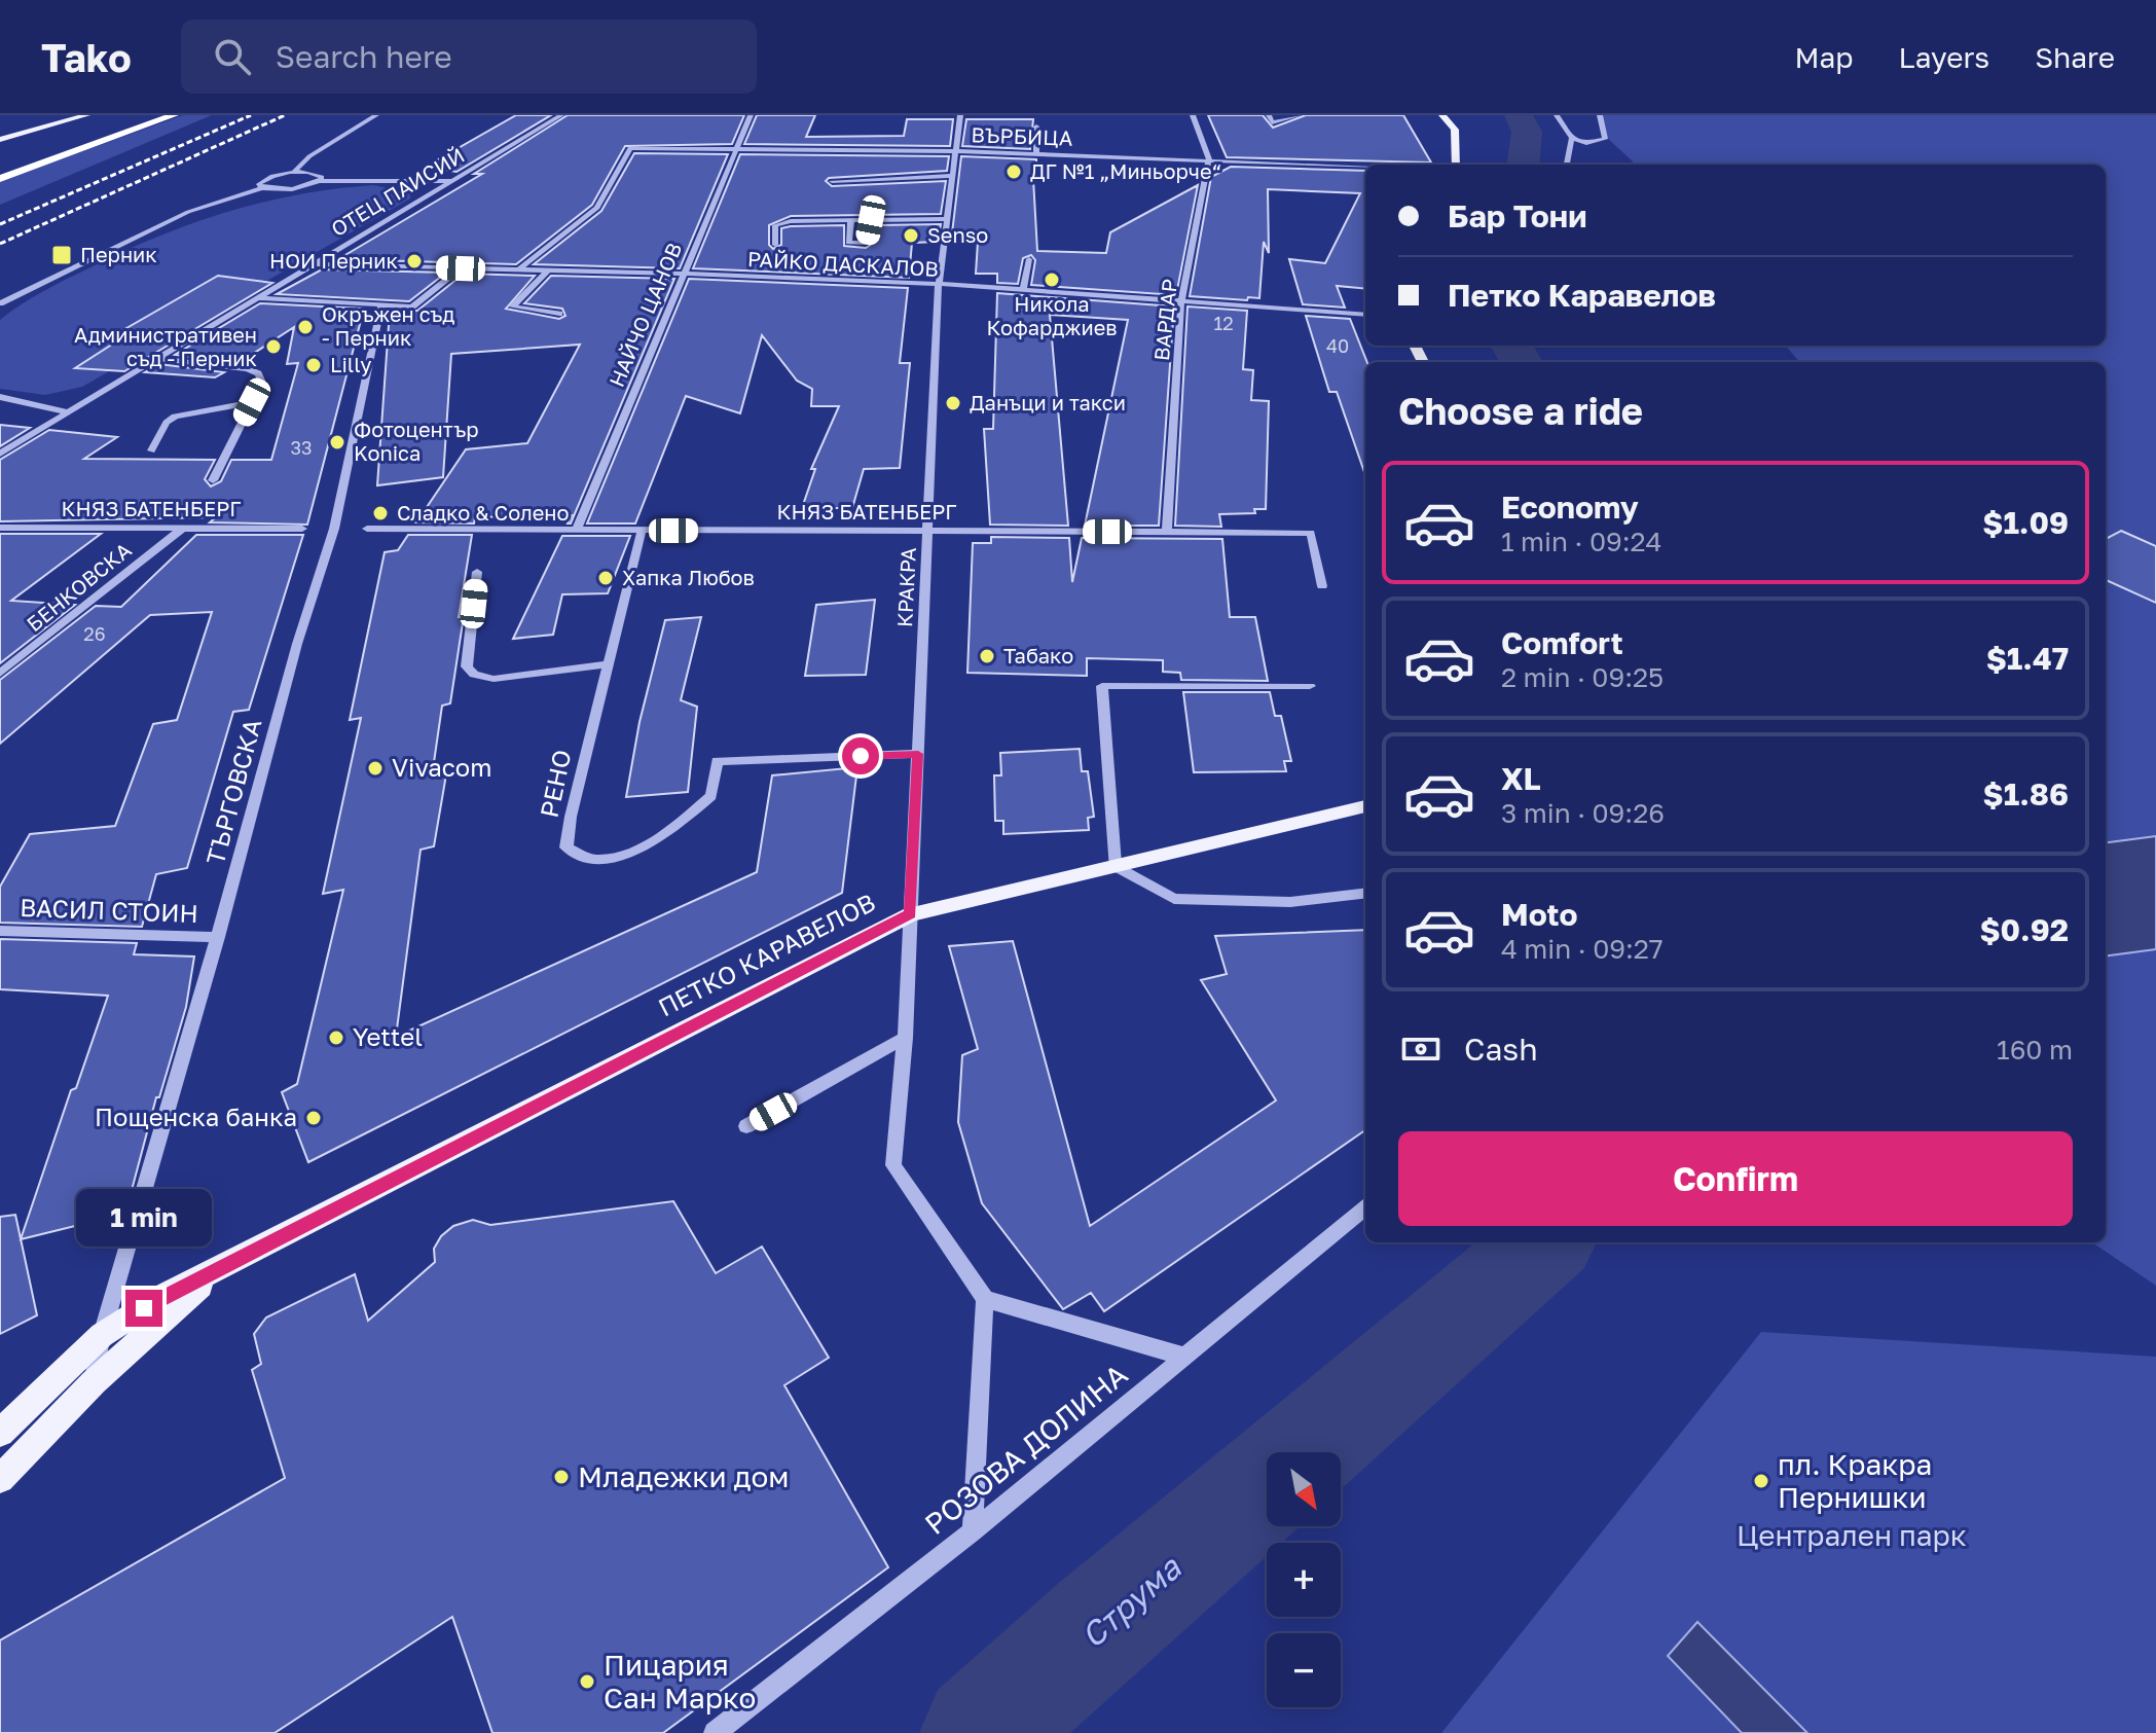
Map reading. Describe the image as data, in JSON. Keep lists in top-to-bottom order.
{
  "streets": {
    "main road": ["ПЕТКО КАРАВЕЛОВ"],
    "street": [
      "ВЪРБИЦА",
      "ОТЕЦ ПАИСИЙ",
      "РАЙКО ДАСКАЛОВ",
      "НАЙЧО ЦАНОВ",
      "ВАРДАР",
      "КНЯЗ БАТЕНБЕРГ",
      "БЕНКОВСКА",
      "КРАКРА",
      "РЕНО",
      "ТЪРГОВСКА",
      "ВАСИЛ СТОИН",
      "РОЗОВА ДОЛИНА"
    ]
  },
  "crossings": [
    ["ВЪРБИЦА", "РАЙКО ДАСКАЛОВ"],
    ["ВЪРБИЦА", "НАЙЧО ЦАНОВ"],
    ["ВЪРБИЦА", "ВАРДАР"],
    ["ВЪРБИЦА", "КРАКРА"],
    ["ОТЕЦ ПАИСИЙ", "РАЙКО ДАСКАЛОВ"],
    ["РАЙКО ДАСКАЛОВ", "НАЙЧО ЦАНОВ"],
    ["РАЙКО ДАСКАЛОВ", "ВАРДАР"],
    ["РАЙКО ДАСКАЛОВ", "КРАКРА"],
    ["НАЙЧО ЦАНОВ", "КНЯЗ БАТЕНБЕРГ"],
    ["ВАРДАР", "КНЯЗ БАТЕНБЕРГ"],
    ["КНЯЗ БАТЕНБЕРГ", "БЕНКОВСКА"],
    ["КНЯЗ БАТЕНБЕРГ", "КРАКРА"],
    ["КНЯЗ БАТЕНБЕРГ", "РЕНО"],
    ["КРАКРА", "РЕНО"],
    ["КРАКРА", "ПЕТКО КАРАВЕЛОВ"],
    ["ТЪРГОВСКА", "ВАСИЛ СТОИН"],
    ["ТЪРГОВСКА", "ПЕТКО КАРАВЕЛОВ"]
  ],
  "water": ["Струма"],
  "parks": ["Централен парк"],
  "places": {
    "other": [
      "ДГ №1 „Миньорче“",
      "Senso",
      "НОИ Перник",
      "Никола Кофарджиев",
      "Окръжен съд - Перник",
      "Административен съд - Перник",
      "Lilly",
      "Данъци и такси",
      "Фотоцентър Konica",
      "Сладко & Солено",
      "Хапка Любов",
      "Табако",
      "Vivacom",
      "Yettel",
      "Пощенска банка",
      "Младежки дом",
      "пл. Кракра Пернишки",
      "Пицария Сан Марко"
    ],
    "transit": ["Перник"]
  },
  "house_numbers": [
    "12",
    "40",
    "33",
    "26"
  ],
  "north": "bottom right",
  "page": {
    "header": "Tako",
    "search": "Search here",
    "nav": ["Map", "Layers", "Share"],
    "banner": ["Бар Тони", "Петко Каравелов"],
    "heading": "Choose a ride",
    "list": [
      {
        "name": "Economy",
        "note": "1 min · 09:24",
        "value": "$1.09"
      },
      {
        "name": "Comfort",
        "note": "2 min · 09:25",
        "value": "$1.47"
      },
      {
        "name": "XL",
        "note": "3 min · 09:26",
        "value": "$1.86"
      },
      {
        "name": "Moto",
        "note": "4 min · 09:27",
        "value": "$0.92"
      }
    ],
    "pay": ["Cash", "160 m"],
    "buttons": "Confirm",
    "bubble": "1 min",
    "map_buttons": ["+", "−"]
  }
}
